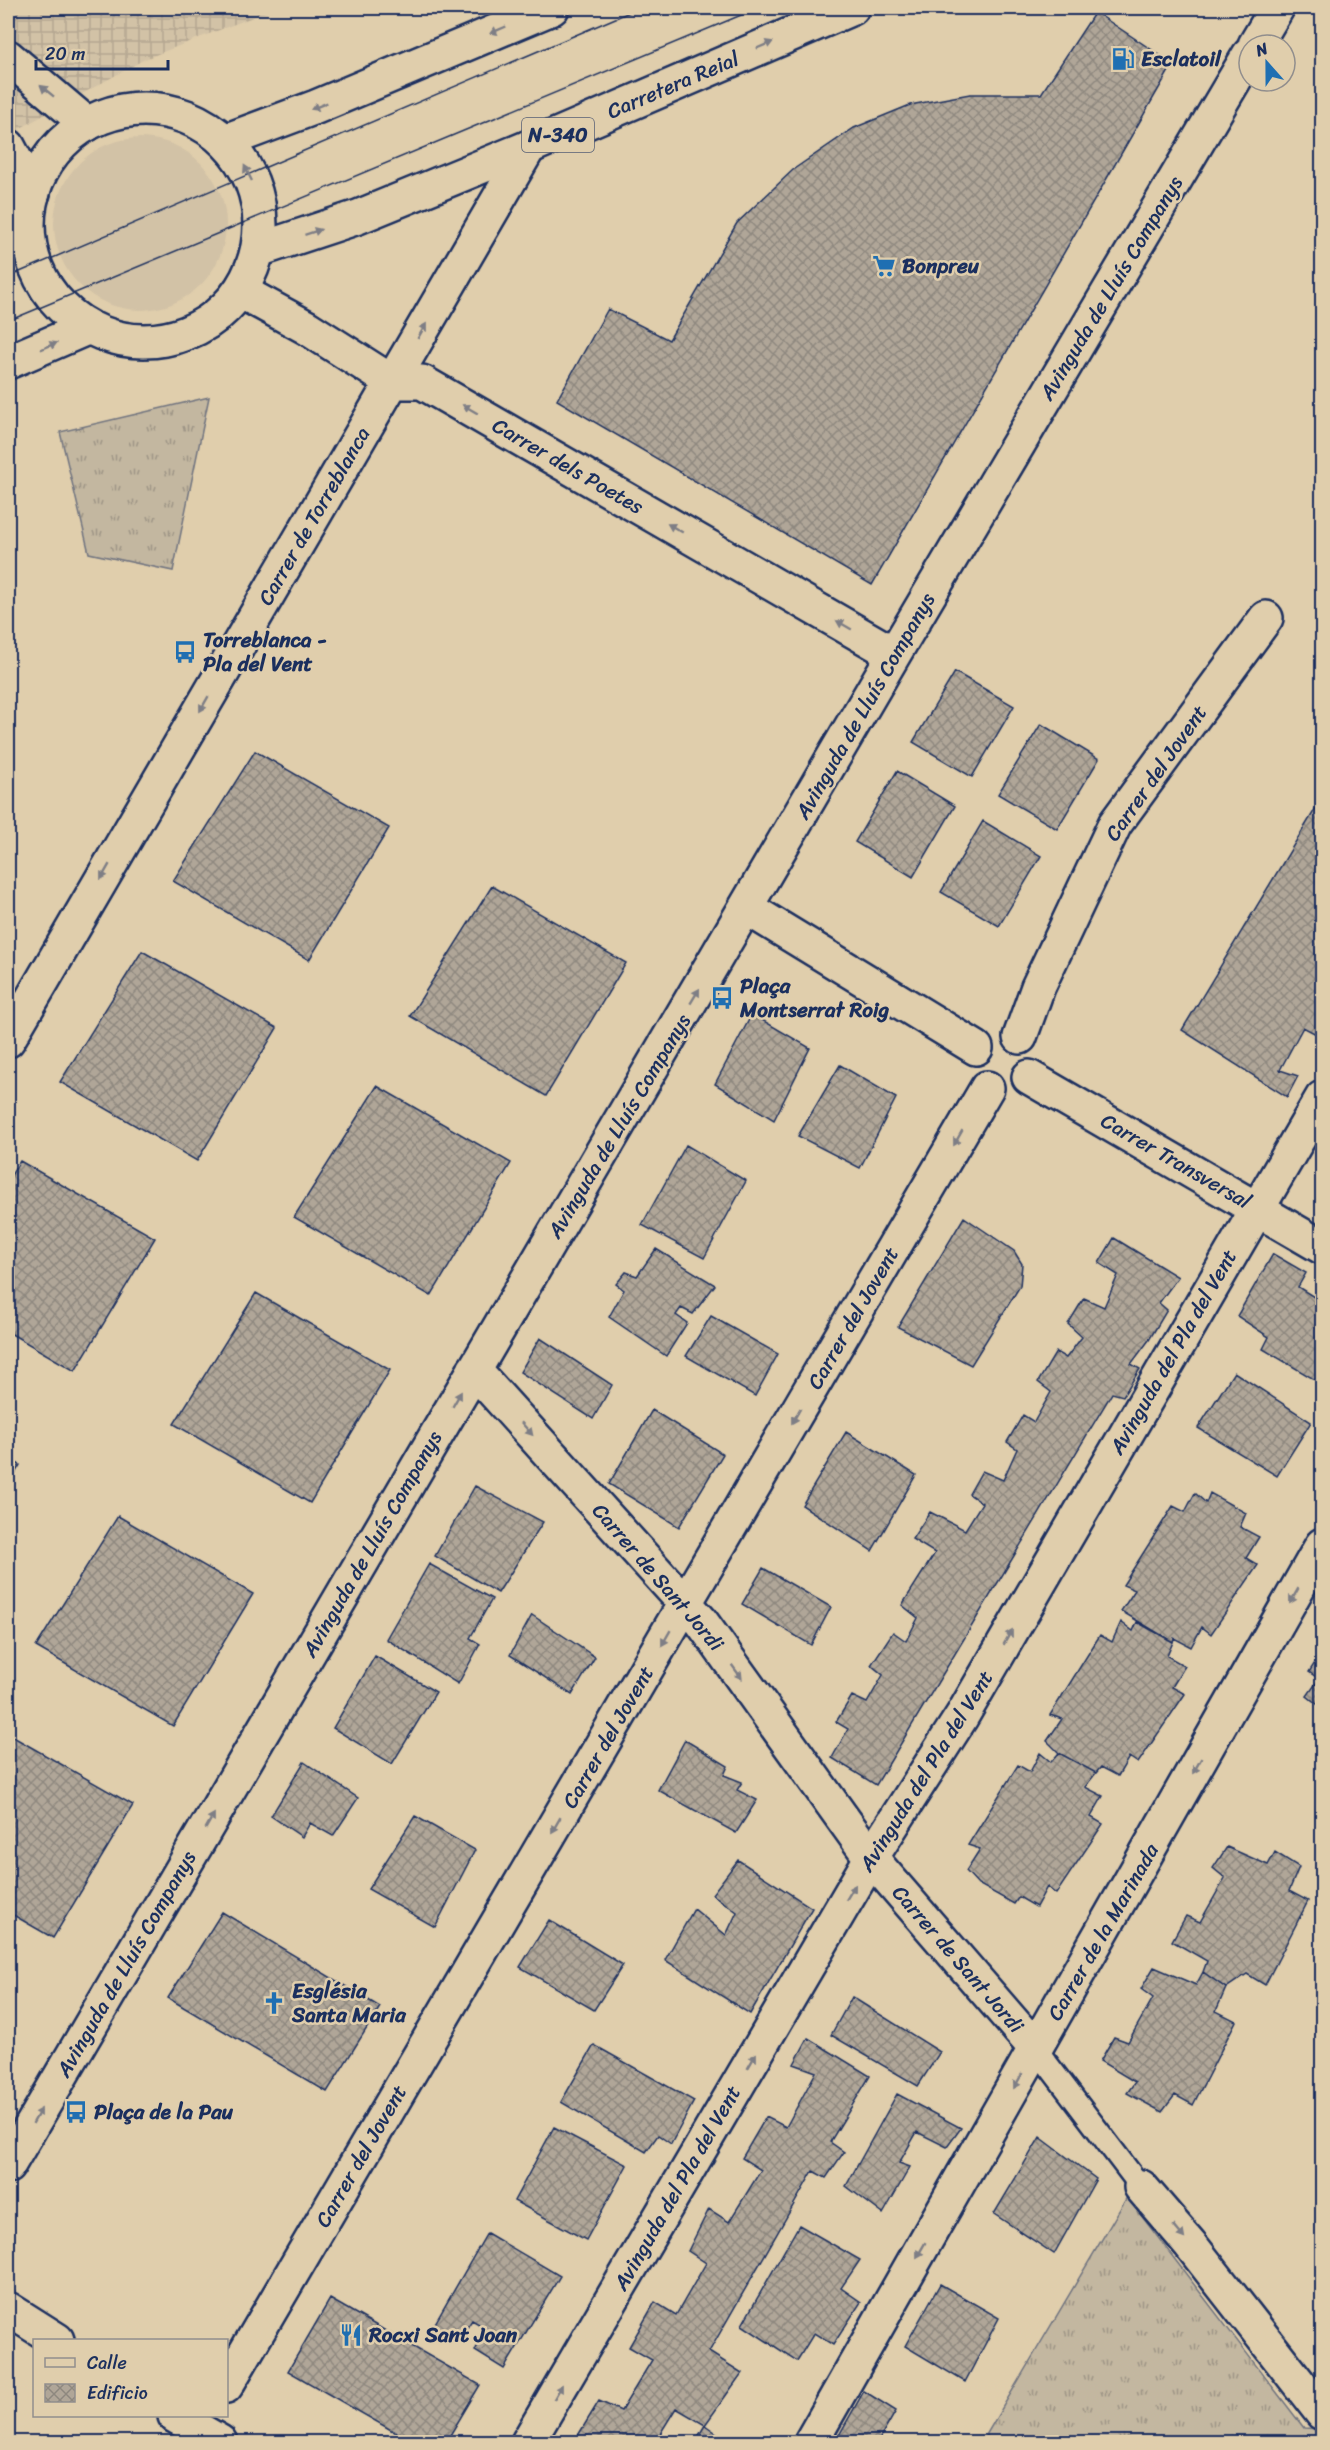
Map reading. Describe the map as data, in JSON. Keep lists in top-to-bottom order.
{
  "streets": {
    "street": [
      "Carretera Reial",
      "N-340",
      "Avinguda de Lluís Companys",
      "Carrer dels Poetes",
      "Carrer de Torreblanca",
      "Carrer del Jovent",
      "Carrer Transversal",
      "Avinguda del Pla del Vent",
      "Carrer de Sant Jordi",
      "Carrer de la Marinada"
    ]
  },
  "crossings": [
    ["Carretera Reial", "Carrer de Torreblanca"],
    ["Avinguda de Lluís Companys", "Carrer dels Poetes"],
    ["Avinguda de Lluís Companys", "Carrer de Sant Jordi"],
    ["Carrer dels Poetes", "Carrer de Torreblanca"],
    ["Carrer del Jovent", "Carrer Transversal"],
    ["Carrer del Jovent", "Carrer de Sant Jordi"],
    ["Carrer Transversal", "Avinguda del Pla del Vent"],
    ["Avinguda del Pla del Vent", "Carrer de Sant Jordi"],
    ["Carrer de Sant Jordi", "Carrer de la Marinada"]
  ],
  "one_way": [
    "Avinguda de Lluís Companys",
    "Carrer dels Poetes",
    "Carrer del Jovent",
    "Avinguda del Pla del Vent",
    "Carrer de Sant Jordi",
    "Carrer de la Marinada"
  ],
  "places": {
    "fuel station": ["Esclatoil"],
    "supermarket": ["Bonpreu"],
    "bus stop": ["Torreblanca - Pla del Vent", "Plaça Montserrat Roig", "Plaça de la Pau"],
    "church": ["Església Santa Maria"],
    "restaurant": ["Rocxi Sant Joan"]
  },
  "legend": ["Calle", "Edificio"],
  "scale_bar": "20 m",
  "north": "top"
}
